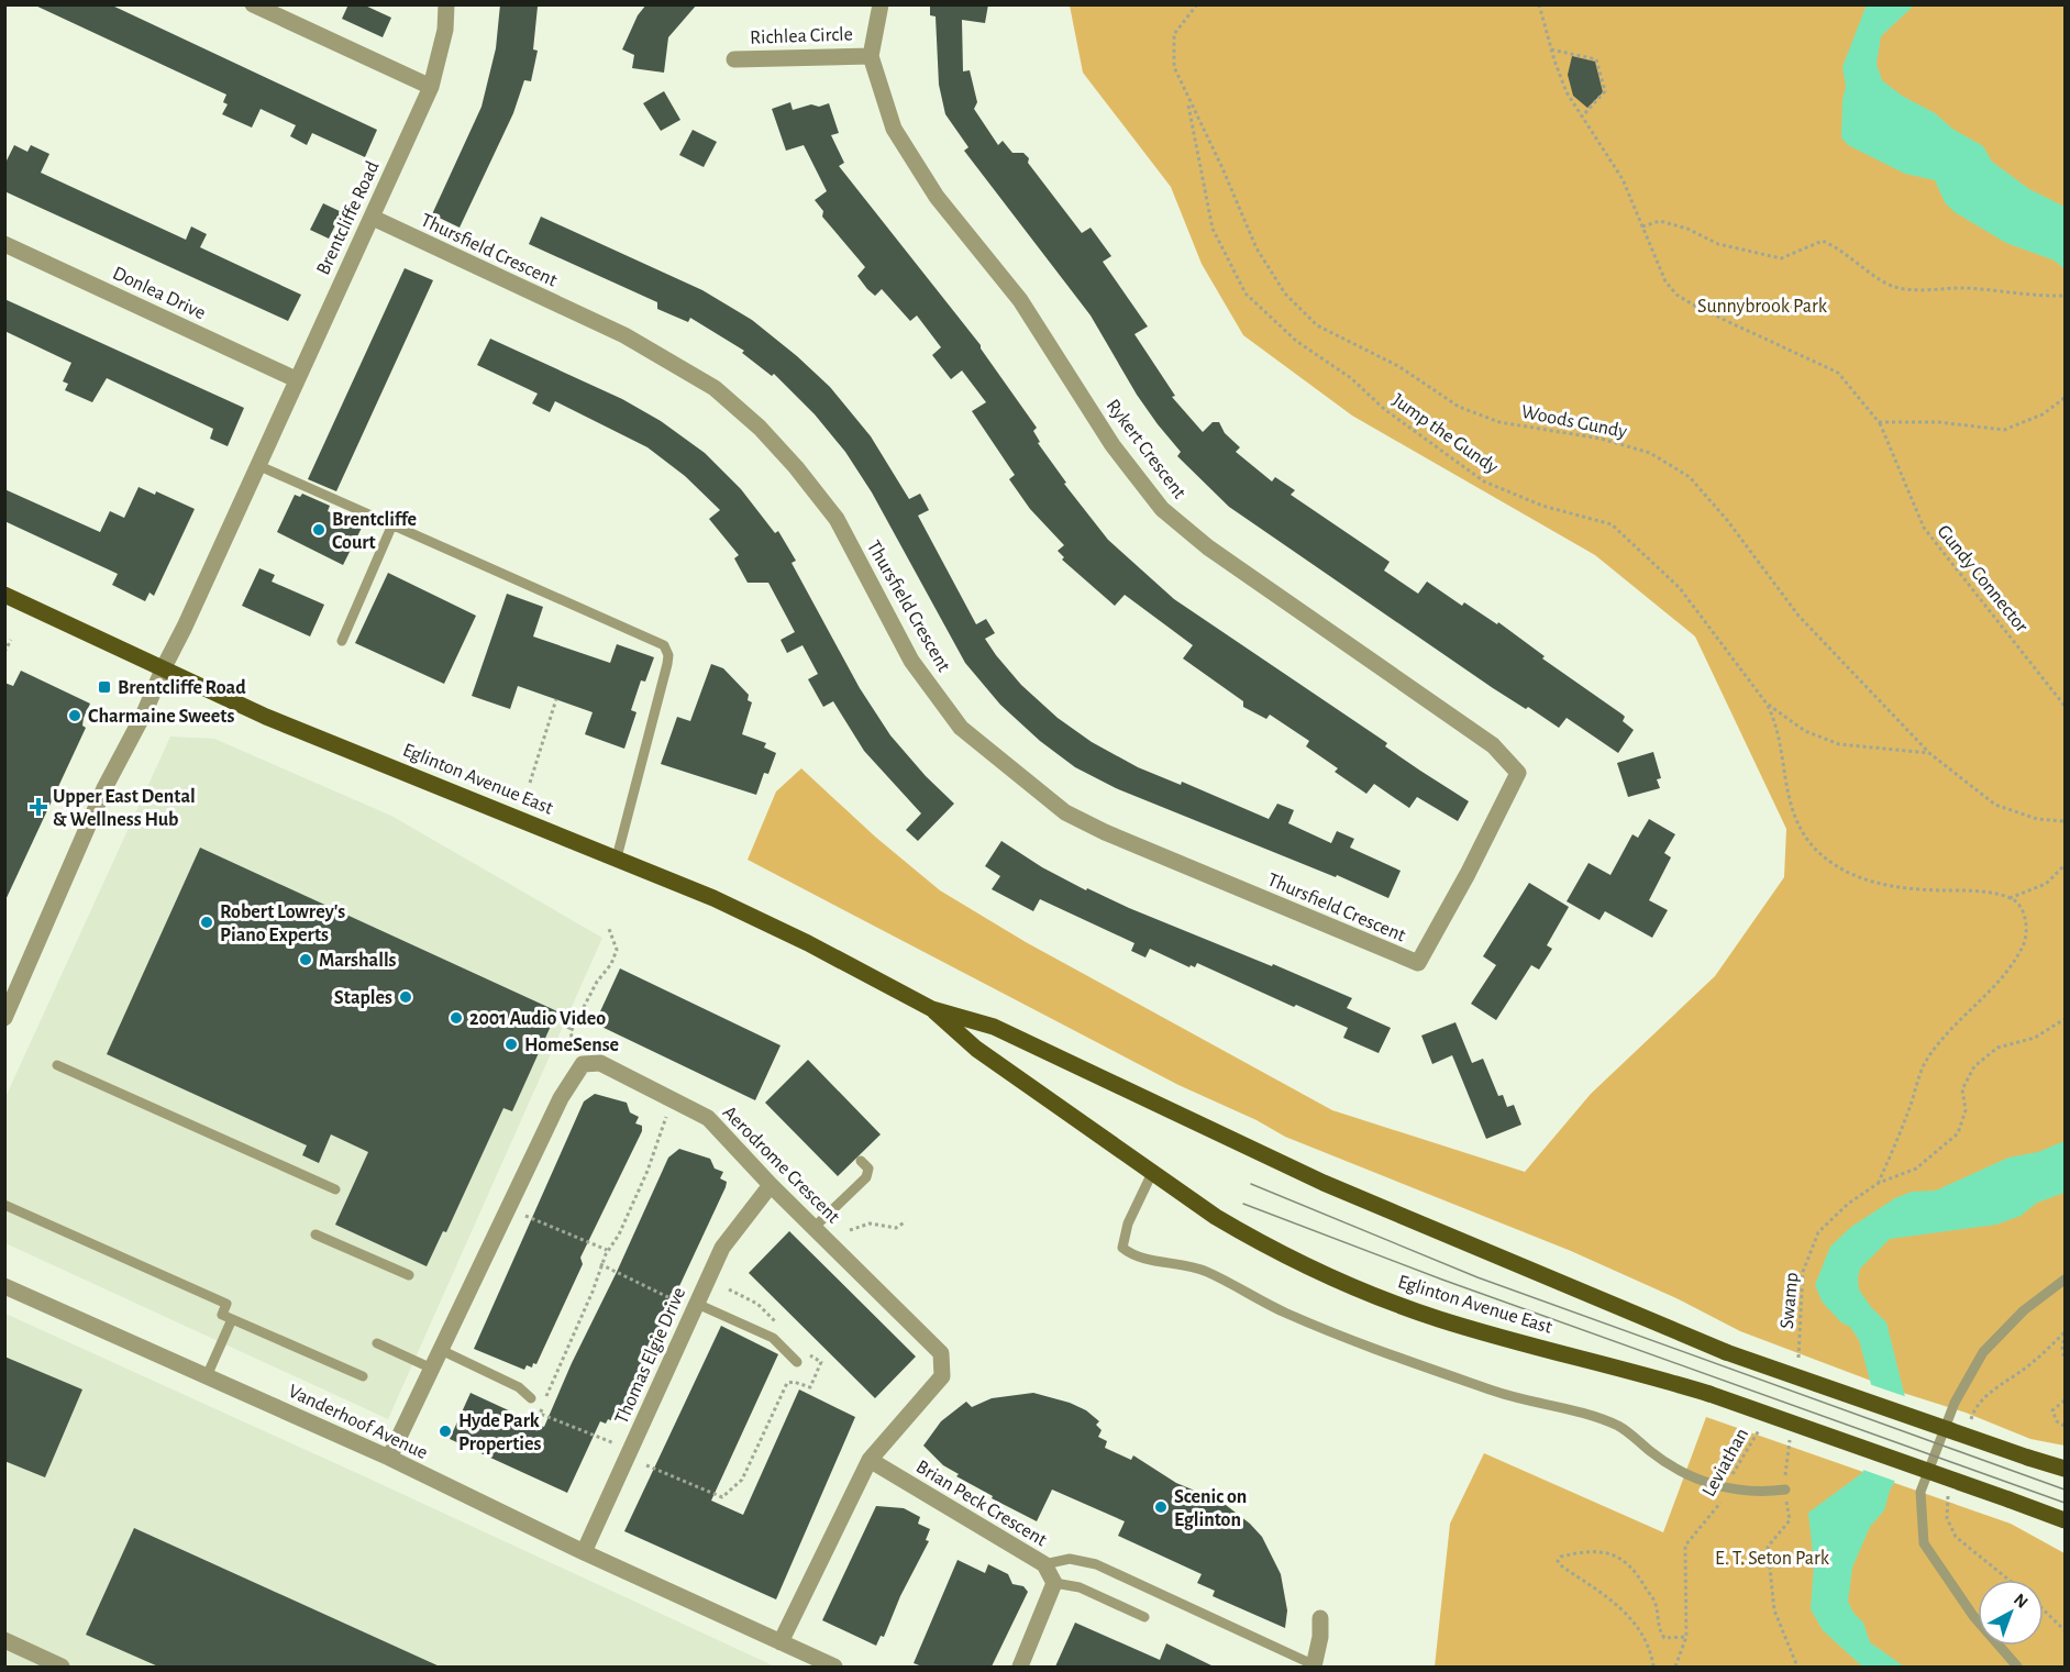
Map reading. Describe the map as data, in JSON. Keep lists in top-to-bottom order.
{
  "streets": {
    "main road": ["Eglinton Avenue East"],
    "street": [
      "Richlea Circle",
      "Brentcliffe Road",
      "Thursfield Crescent",
      "Donlea Drive",
      "Rykert Crescent",
      "Aerodrome Crescent",
      "Thomas Elgie Drive",
      "Vanderhoof Avenue",
      "Brian Peck Crescent"
    ],
    "path": [
      "Woods Gundy",
      "Jump the Gundy",
      "Gundy Connector",
      "Swamp",
      "Leviathan"
    ]
  },
  "crossings": [
    ["Richlea Circle", "Rykert Crescent"],
    ["Brentcliffe Road", "Thursfield Crescent"],
    ["Brentcliffe Road", "Donlea Drive"],
    ["Brentcliffe Road", "Eglinton Avenue East"],
    ["Thursfield Crescent", "Rykert Crescent"],
    ["Woods Gundy", "Jump the Gundy"],
    ["Aerodrome Crescent", "Thomas Elgie Drive"],
    ["Aerodrome Crescent", "Vanderhoof Avenue"],
    ["Aerodrome Crescent", "Brian Peck Crescent"],
    ["Thomas Elgie Drive", "Vanderhoof Avenue"]
  ],
  "parks": ["Sunnybrook Park", "E. T. Seton Park"],
  "places": {
    "other": [
      "Brentcliffe Court",
      "Charmaine Sweets",
      "Robert Lowrey's Piano Experts",
      "Marshalls",
      "Staples",
      "2001 Audio Video",
      "HomeSense",
      "Hyde Park Properties",
      "Scenic on Eglinton"
    ],
    "transit": ["Brentcliffe Road"],
    "health": ["Upper East Dental & Wellness Hub"]
  },
  "north": "top right"
}
